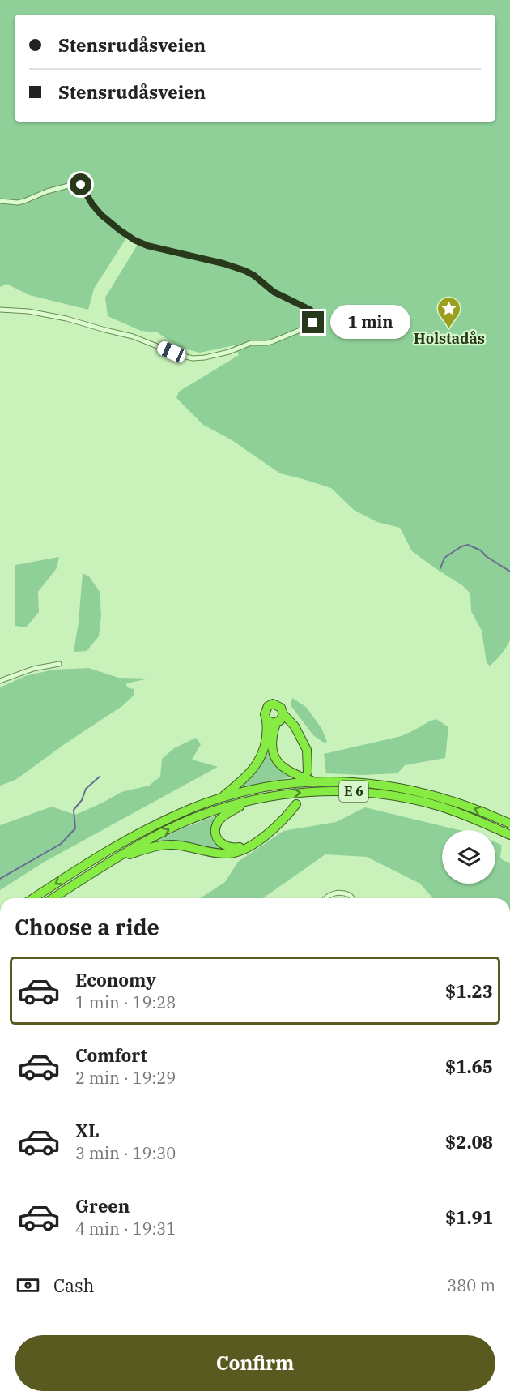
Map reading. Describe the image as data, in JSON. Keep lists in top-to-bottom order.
{
  "streets": {
    "highway": ["E 6"]
  },
  "places": {
    "place": ["Holstadås"]
  },
  "page": {
    "banner": ["Stensrudåsveien", "Stensrudåsveien"],
    "bubble": "1 min",
    "heading": "Choose a ride",
    "list": [
      {
        "name": "Economy",
        "note": "1 min · 19:28",
        "value": "$1.23"
      },
      {
        "name": "Comfort",
        "note": "2 min · 19:29",
        "value": "$1.65"
      },
      {
        "name": "XL",
        "note": "3 min · 19:30",
        "value": "$2.08"
      },
      {
        "name": "Green",
        "note": "4 min · 19:31",
        "value": "$1.91"
      }
    ],
    "pay": ["Cash", "380 m"],
    "buttons": "Confirm"
  }
}
